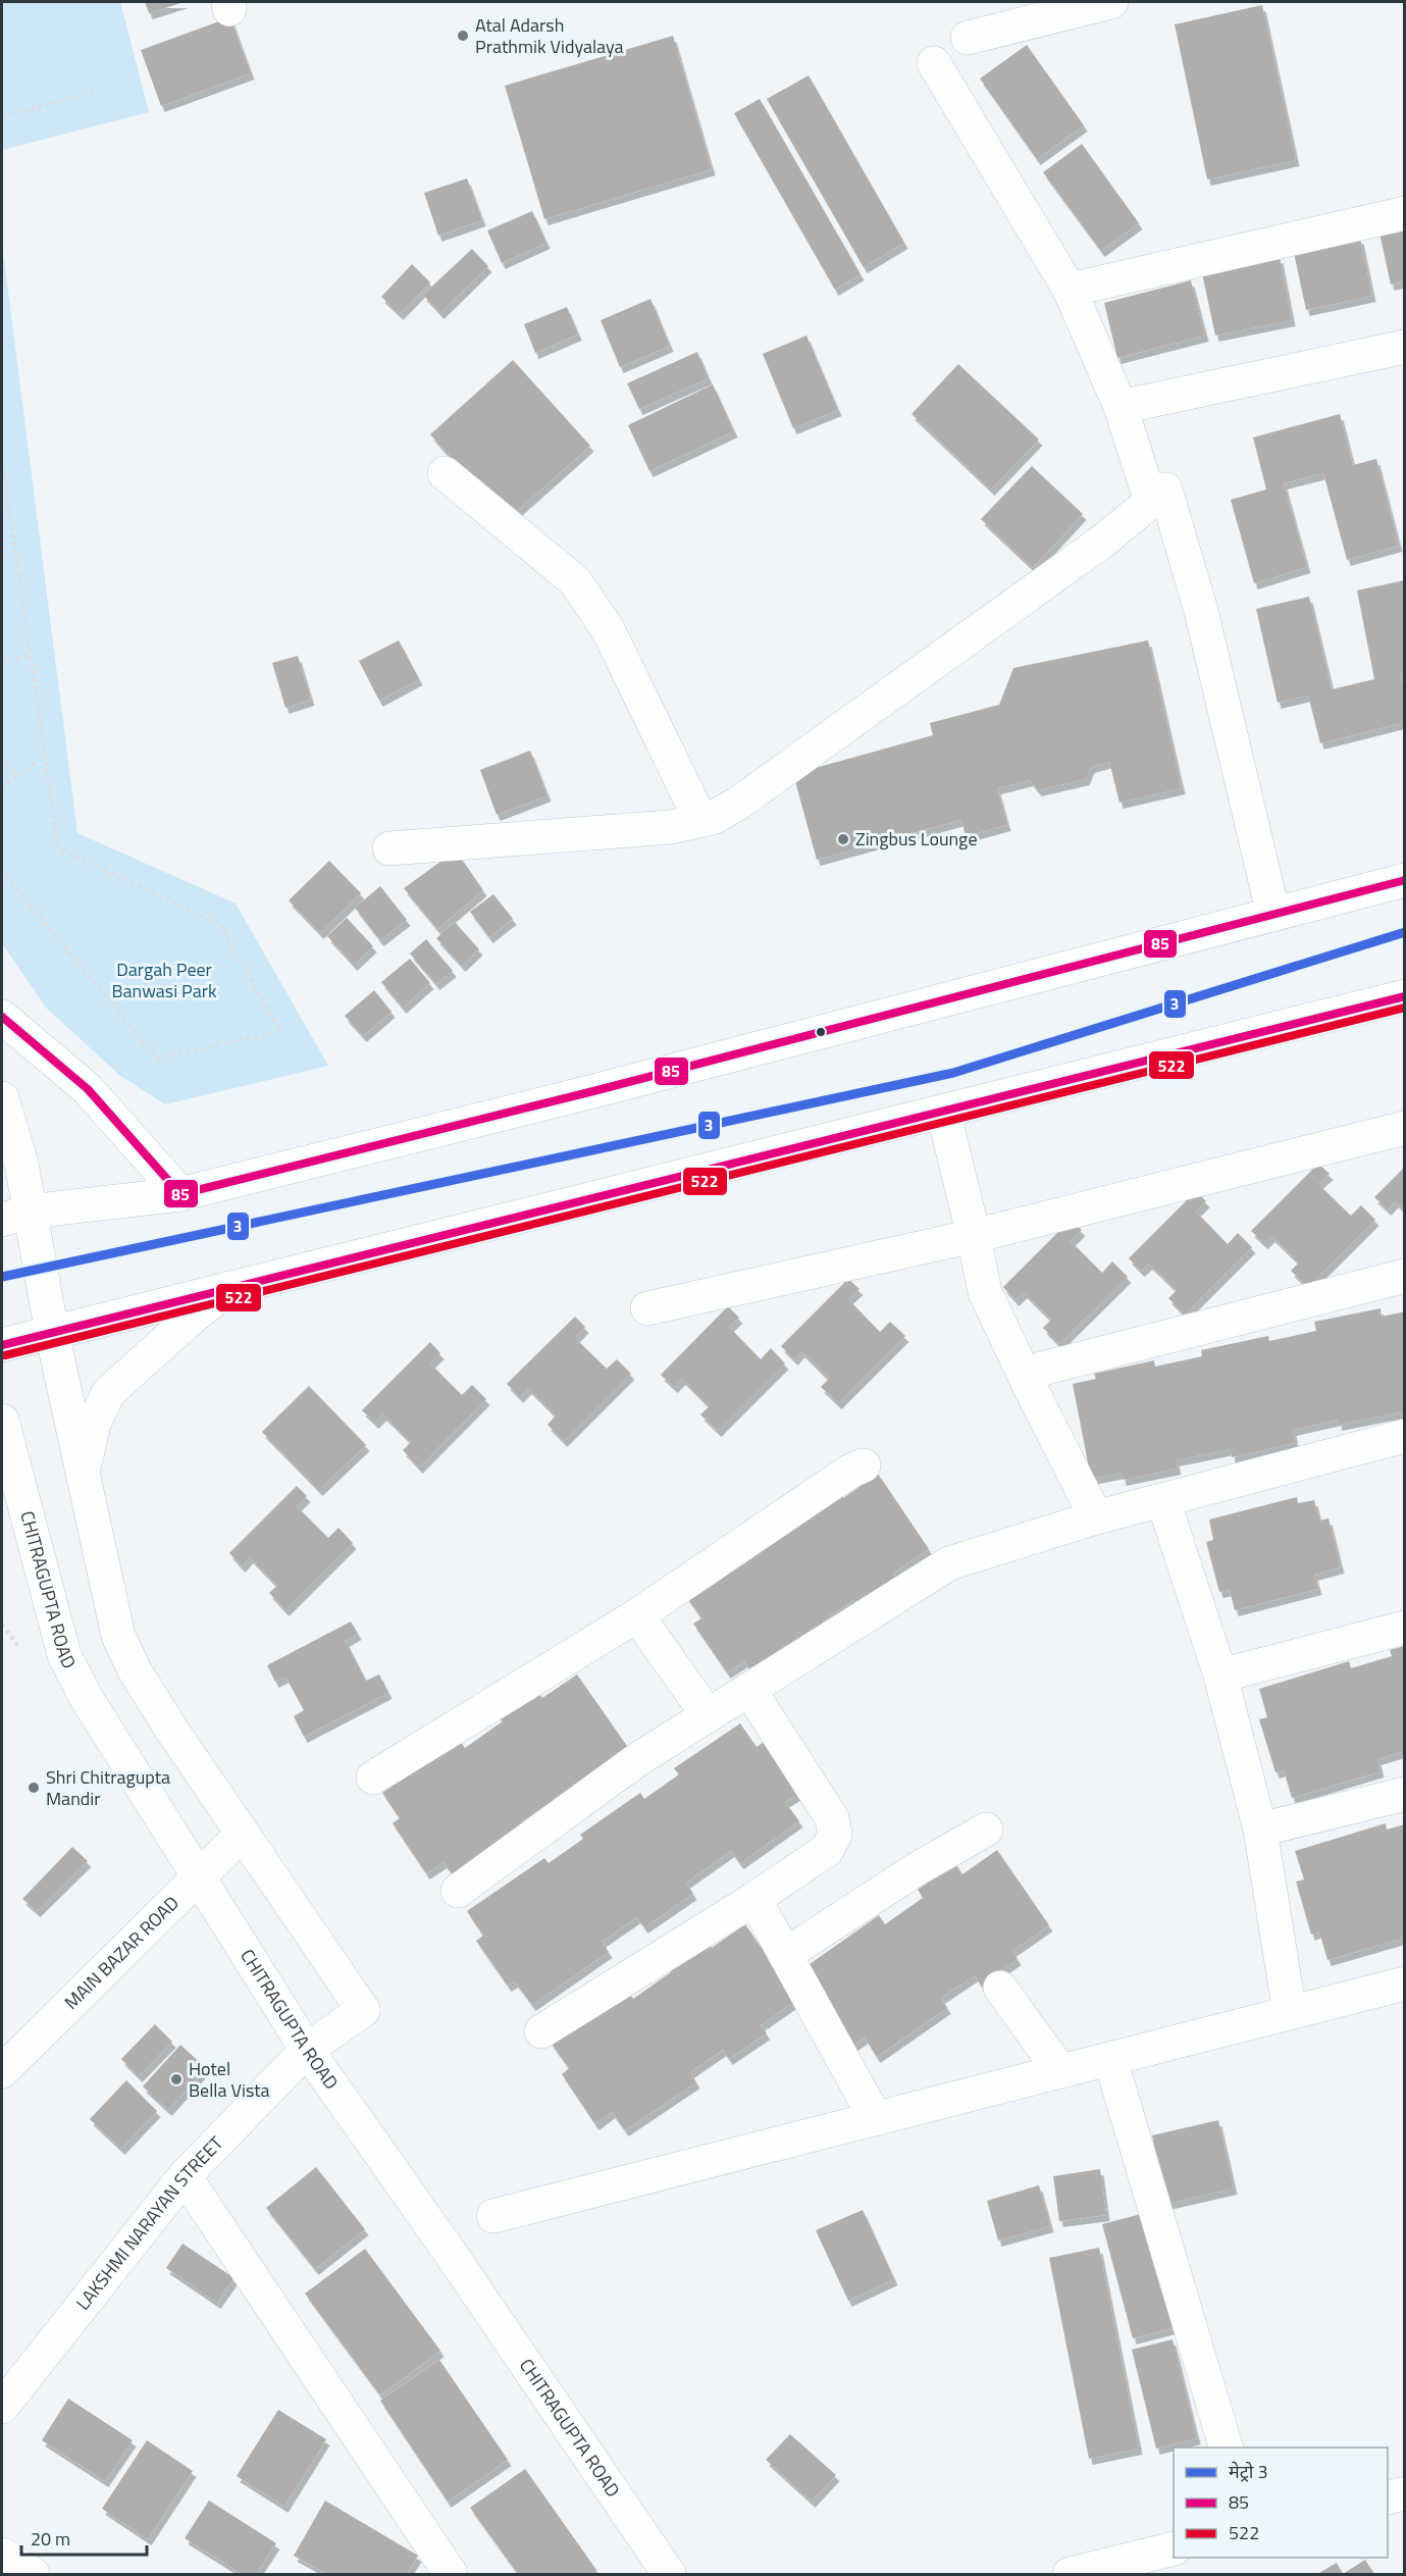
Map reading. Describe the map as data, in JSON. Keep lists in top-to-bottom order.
{
  "streets": {
    "street": ["CHITRAGUPTA ROAD", "MAIN BAZAR ROAD", "LAKSHMI NARAYAN STREET"]
  },
  "crossings": [
    ["CHITRAGUPTA ROAD", "MAIN BAZAR ROAD"],
    ["CHITRAGUPTA ROAD", "LAKSHMI NARAYAN STREET"],
    ["MAIN BAZAR ROAD", "LAKSHMI NARAYAN STREET"]
  ],
  "parks": ["Dargah Peer Banwasi Park"],
  "places": [
    "Atal Adarsh Prathmik Vidyalaya",
    "Zingbus Lounge",
    "Shri Chitragupta Mandir",
    "Hotel Bella Vista"
  ],
  "lines": ["transit line 85", "metro line 3", "transit line 522"],
  "legend": ["मेट्रो 3", "85", "522"],
  "scale_bar": "20 m"
}
